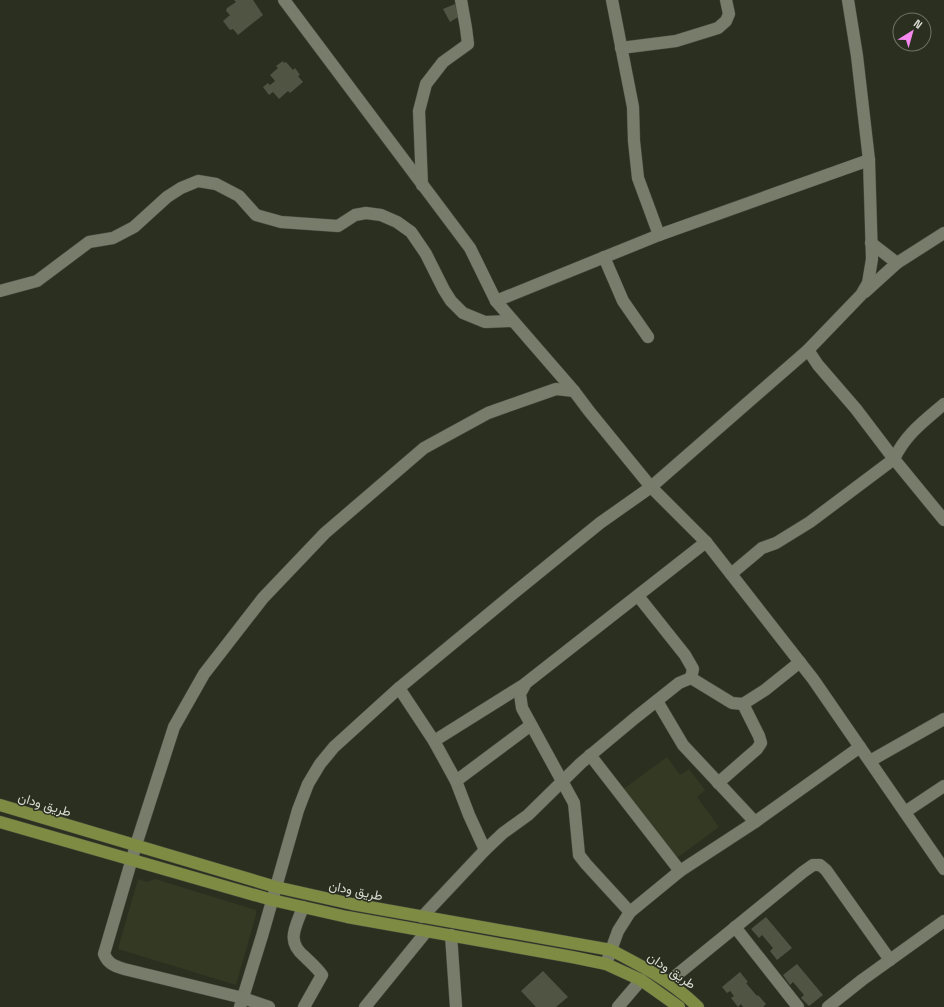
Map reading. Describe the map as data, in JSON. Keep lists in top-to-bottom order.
{
  "streets": {
    "main road": ["طريق ودان"]
  },
  "north": "top right"
}
